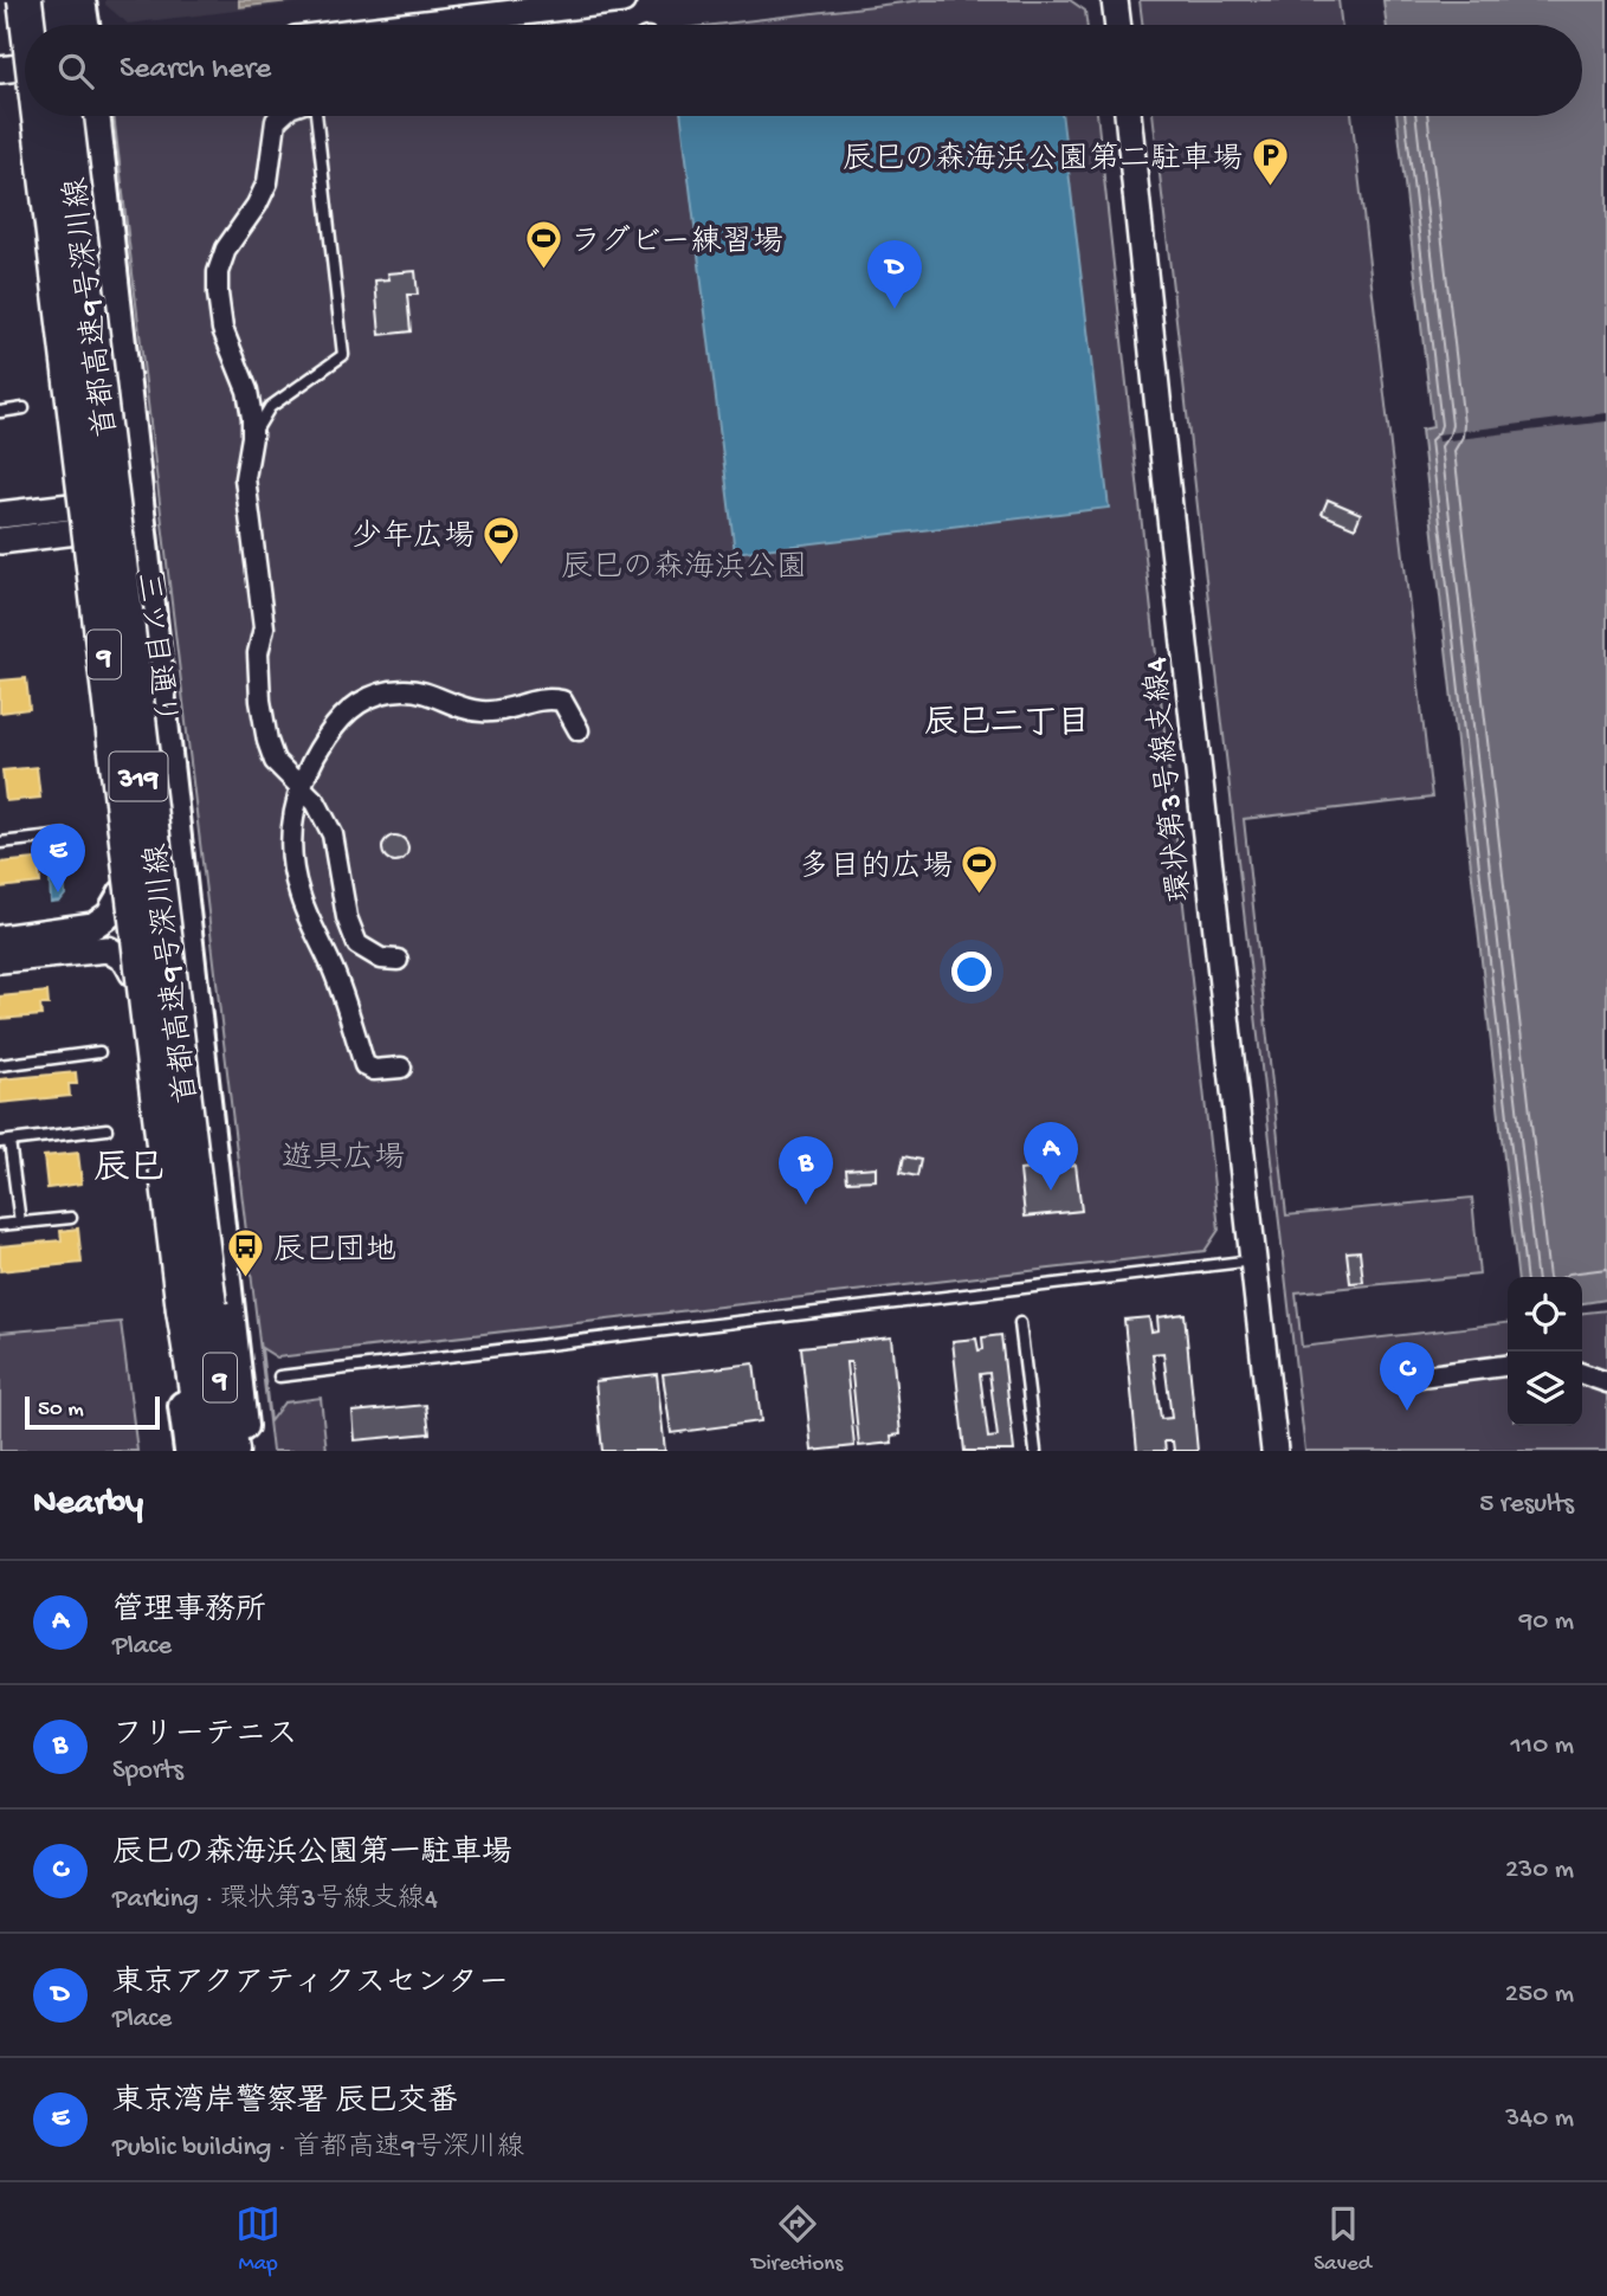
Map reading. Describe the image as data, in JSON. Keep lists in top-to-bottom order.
{
  "streets": {
    "highway": ["首都高速9号深川線", "9"],
    "main road": ["三ツ目通り", "319"],
    "street": ["環状第3号線支線4"]
  },
  "districts": ["辰巳二丁目", "辰巳"],
  "parks": ["辰巳の森海浜公園", "遊具広場"],
  "places": {
    "parking": ["辰巳の森海浜公園第二駐車場"],
    "sports": ["ラグビー練習場", "少年広場", "多目的広場"],
    "bus stop": ["辰巳団地"]
  },
  "scale_bar": "50 m",
  "page": {
    "search": "Search here",
    "pins": [
      "D",
      "E",
      "A",
      "B",
      "C"
    ],
    "scale": "50 m",
    "heading": ["Nearby", "5 results"],
    "list": [
      {
        "mark": "A",
        "name": "管理事務所",
        "note": "Place",
        "value": "90 m"
      },
      {
        "mark": "B",
        "name": "フリーテニス",
        "note": "Sports",
        "value": "110 m"
      },
      {
        "mark": "C",
        "name": "辰巳の森海浜公園第一駐車場",
        "note": "Parking · 環状第3号線支線4",
        "value": "230 m"
      },
      {
        "mark": "D",
        "name": "東京アクアティクスセンター",
        "note": "Place",
        "value": "250 m"
      },
      {
        "mark": "E",
        "name": "東京湾岸警察署 辰巳交番",
        "note": "Public building · 首都高速9号深川線",
        "value": "340 m"
      }
    ],
    "nav": ["Map", "Directions", "Saved"]
  }
}
